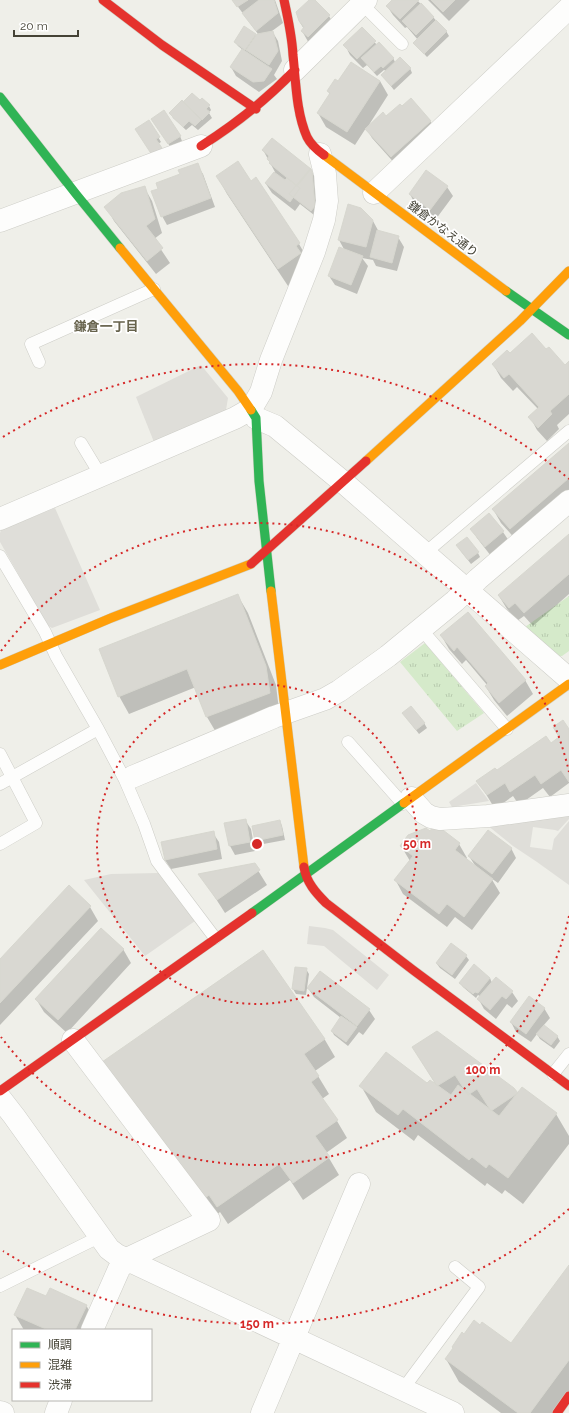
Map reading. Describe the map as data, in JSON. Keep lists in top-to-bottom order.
{
  "streets": {
    "street": ["鎌倉かなえ通り"]
  },
  "districts": ["鎌倉一丁目"],
  "legend": ["順調", "混雑", "渋滞"],
  "scale_bar": "20 m",
  "rings": ["50 m", "100 m", "150 m"]
}
